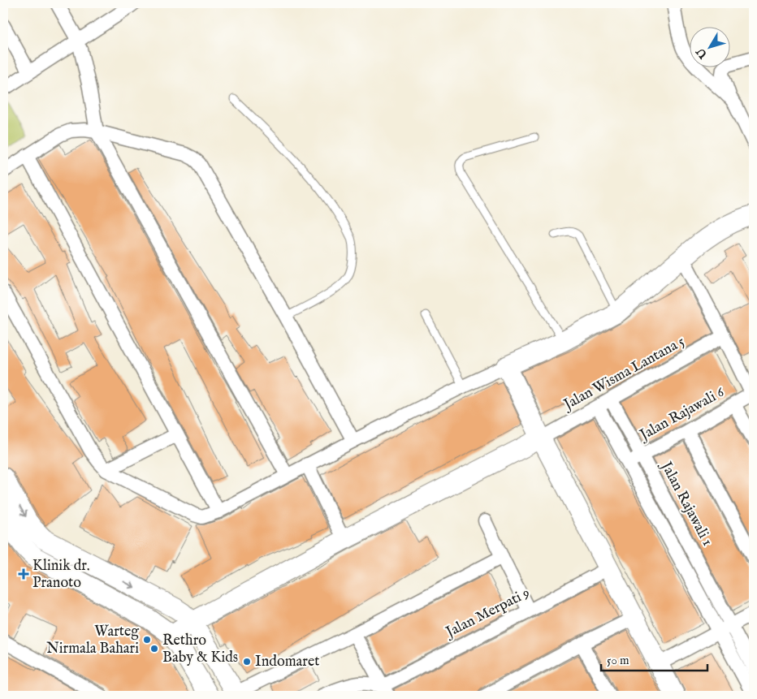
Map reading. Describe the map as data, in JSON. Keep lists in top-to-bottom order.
{
  "streets": {
    "street": [
      "Jalan Wisma Lantana 5",
      "Jalan Rajawali 6",
      "Jalan Rajawali 1",
      "Jalan Merpati 9"
    ]
  },
  "crossings": [
    ["Jalan Wisma Lantana 5", "Jalan Rajawali 1"],
    ["Jalan Rajawali 6", "Jalan Rajawali 1"]
  ],
  "places": {
    "health": ["Klinik dr. Pranoto"],
    "other": ["Warteg Nirmala Bahari", "Rethro Baby & Kids", "Indomaret"]
  },
  "scale_bar": "50 m",
  "north": "bottom left"
}
